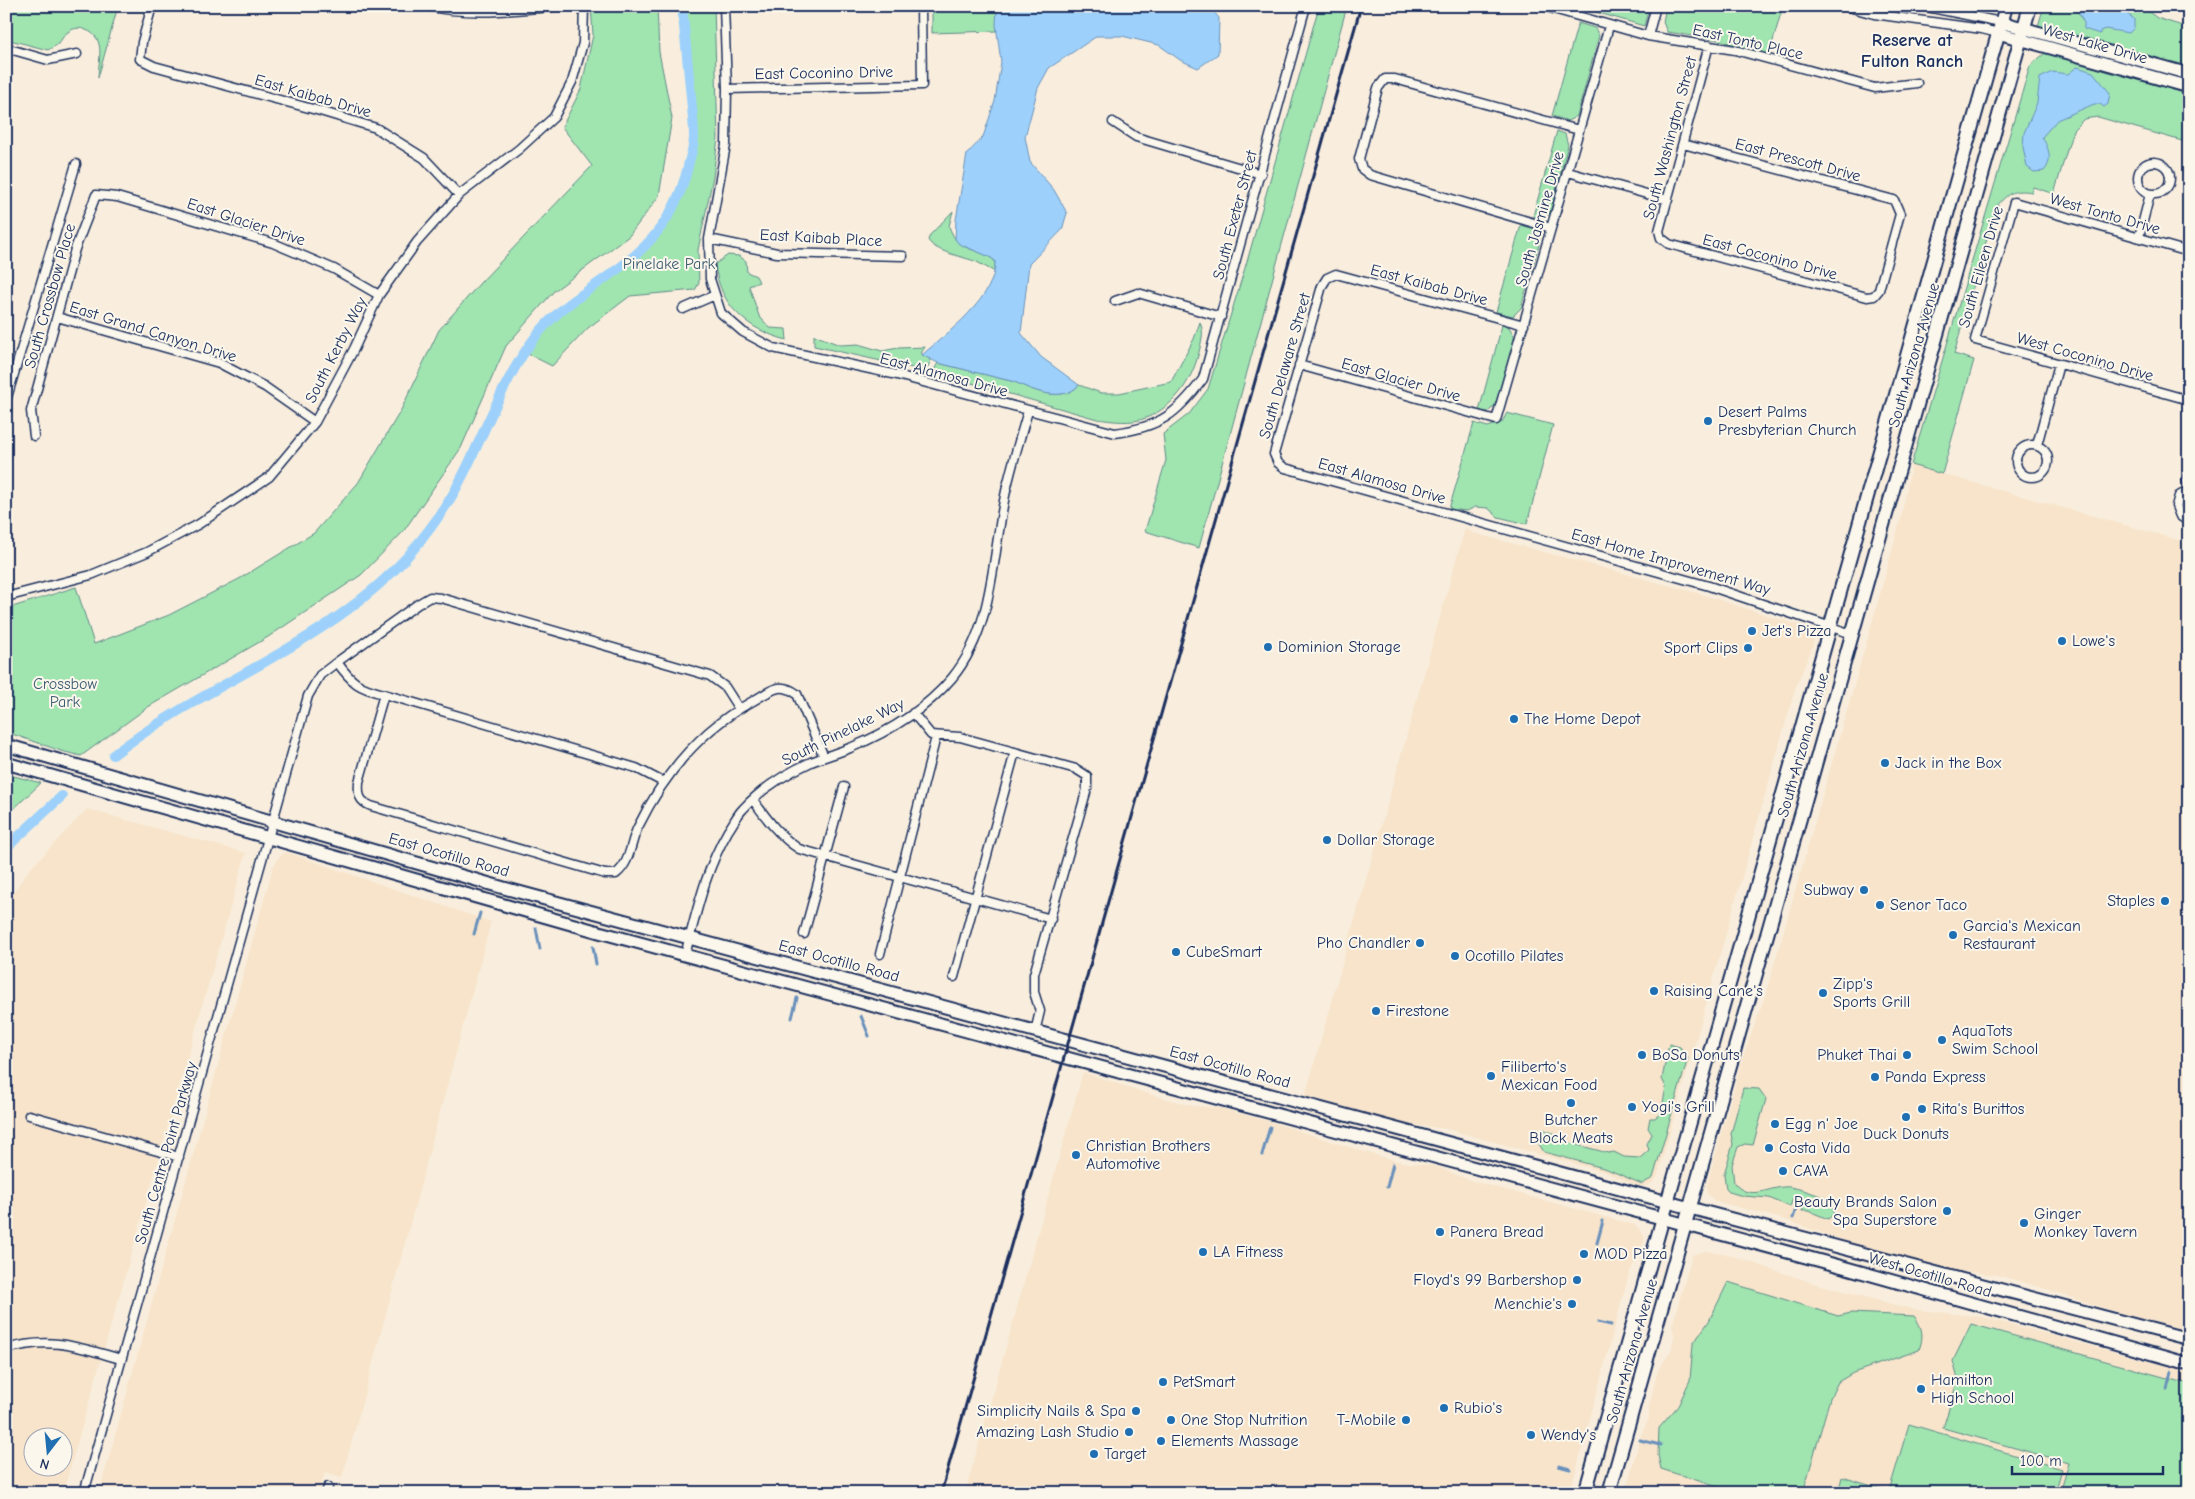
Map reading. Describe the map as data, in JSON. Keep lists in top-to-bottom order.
{
  "streets": {
    "main road": [
      "West Lake Drive",
      "South Arizona Avenue",
      "East Ocotillo Road",
      "West Ocotillo Road"
    ],
    "street": [
      "East Tonto Place",
      "East Coconino Drive",
      "East Kaibab Drive",
      "South Washington Street",
      "East Prescott Drive",
      "West Tonto Drive",
      "South Exeter Street",
      "South Jasmine Drive",
      "East Glacier Drive",
      "East Kaibab Place",
      "South Eileen Drive",
      "South Crossbow Place",
      "East Grand Canyon Drive",
      "South Kerby Way",
      "West Coconino Drive",
      "South Delaware Street",
      "East Alamosa Drive",
      "East Home Improvement Way",
      "South Pinelake Way",
      "South Centre Point Parkway"
    ]
  },
  "crossings": [
    ["East Tonto Place", "South Washington Street"],
    ["East Tonto Place", "South Jasmine Drive"],
    ["West Lake Drive", "South Arizona Avenue"],
    ["East Coconino Drive", "South Washington Street"],
    ["East Coconino Drive", "East Prescott Drive"],
    ["East Kaibab Drive", "South Jasmine Drive"],
    ["East Kaibab Drive", "South Kerby Way"],
    ["East Kaibab Drive", "South Delaware Street"],
    ["South Washington Street", "East Prescott Drive"],
    ["West Tonto Drive", "South Eileen Drive"],
    ["South Exeter Street", "East Alamosa Drive"],
    ["South Jasmine Drive", "East Glacier Drive"],
    ["East Glacier Drive", "South Crossbow Place"],
    ["East Glacier Drive", "South Kerby Way"],
    ["East Glacier Drive", "South Delaware Street"],
    ["South Eileen Drive", "West Coconino Drive"],
    ["South Crossbow Place", "East Grand Canyon Drive"],
    ["East Grand Canyon Drive", "South Kerby Way"],
    ["South Arizona Avenue", "East Home Improvement Way"],
    ["South Arizona Avenue", "East Ocotillo Road"],
    ["South Arizona Avenue", "West Ocotillo Road"],
    ["South Delaware Street", "East Alamosa Drive"],
    ["East Alamosa Drive", "East Home Improvement Way"],
    ["East Alamosa Drive", "South Pinelake Way"],
    ["South Pinelake Way", "East Ocotillo Road"],
    ["East Ocotillo Road", "South Centre Point Parkway"],
    ["East Ocotillo Road", "West Ocotillo Road"]
  ],
  "districts": ["Reserve at Fulton Ranch"],
  "parks": ["Pinelake Park", "Crossbow Park"],
  "places": [
    "Desert Palms Presbyterian Church",
    "Jet's Pizza",
    "Lowe's",
    "Dominion Storage",
    "Sport Clips",
    "The Home Depot",
    "Jack in the Box",
    "Dollar Storage",
    "Subway",
    "Staples",
    "Senor Taco",
    "Garcia's Mexican Restaurant",
    "Pho Chandler",
    "CubeSmart",
    "Ocotillo Pilates",
    "Raising Cane's",
    "Zipp's Sports Grill",
    "Firestone",
    "AquaTots Swim School",
    "BoSa Donuts",
    "Phuket Thai",
    "Filiberto's Mexican Food",
    "Panda Express",
    "Butcher Block Meats",
    "Yogi's Grill",
    "Rita's Burittos",
    "Duck Donuts",
    "Egg n' Joe",
    "Costa Vida",
    "Christian Brothers Automotive",
    "CAVA",
    "Beauty Brands Salon Spa Superstore",
    "Ginger Monkey Tavern",
    "Panera Bread",
    "LA Fitness",
    "MOD Pizza",
    "Floyd's 99 Barbershop",
    "Menchie's",
    "PetSmart",
    "Hamilton High School",
    "Rubio's",
    "Simplicity Nails & Spa",
    "One Stop Nutrition",
    "T-Mobile",
    "Amazing Lash Studio",
    "Wendy's",
    "Elements Massage",
    "Target"
  ],
  "scale_bar": "100 m",
  "north": "bottom"
}
